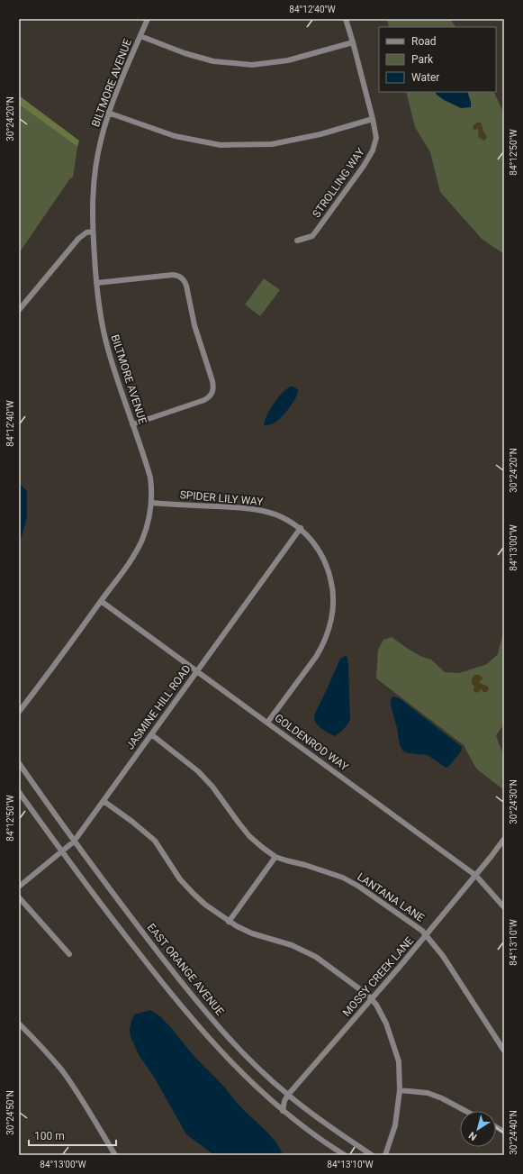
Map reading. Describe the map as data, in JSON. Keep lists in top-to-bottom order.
{
  "streets": {
    "street": [
      "BILTMORE AVENUE",
      "STROLLING WAY",
      "SPIDER LILY WAY",
      "JASMINE HILL ROAD",
      "GOLDENROD WAY",
      "LANTANA LANE",
      "EAST ORANGE AVENUE",
      "MOSSY CREEK LANE"
    ]
  },
  "crossings": [
    ["BILTMORE AVENUE", "SPIDER LILY WAY"],
    ["BILTMORE AVENUE", "GOLDENROD WAY"],
    ["SPIDER LILY WAY", "JASMINE HILL ROAD"],
    ["SPIDER LILY WAY", "GOLDENROD WAY"],
    ["JASMINE HILL ROAD", "GOLDENROD WAY"],
    ["JASMINE HILL ROAD", "LANTANA LANE"],
    ["JASMINE HILL ROAD", "EAST ORANGE AVENUE"],
    ["GOLDENROD WAY", "MOSSY CREEK LANE"],
    ["LANTANA LANE", "MOSSY CREEK LANE"],
    ["EAST ORANGE AVENUE", "MOSSY CREEK LANE"]
  ],
  "legend": ["Road", "Park", "Water"],
  "scale_bar": "100 m",
  "north": "bottom left",
  "coordinates": [
    "84°12'40\"W",
    "30°24'20\"N",
    "84°12'50\"W",
    "84°13'00\"W",
    "30°24'30\"N",
    "84°13'10\"W",
    "30°24'50\"N",
    "30°24'40\"N"
  ]
}
